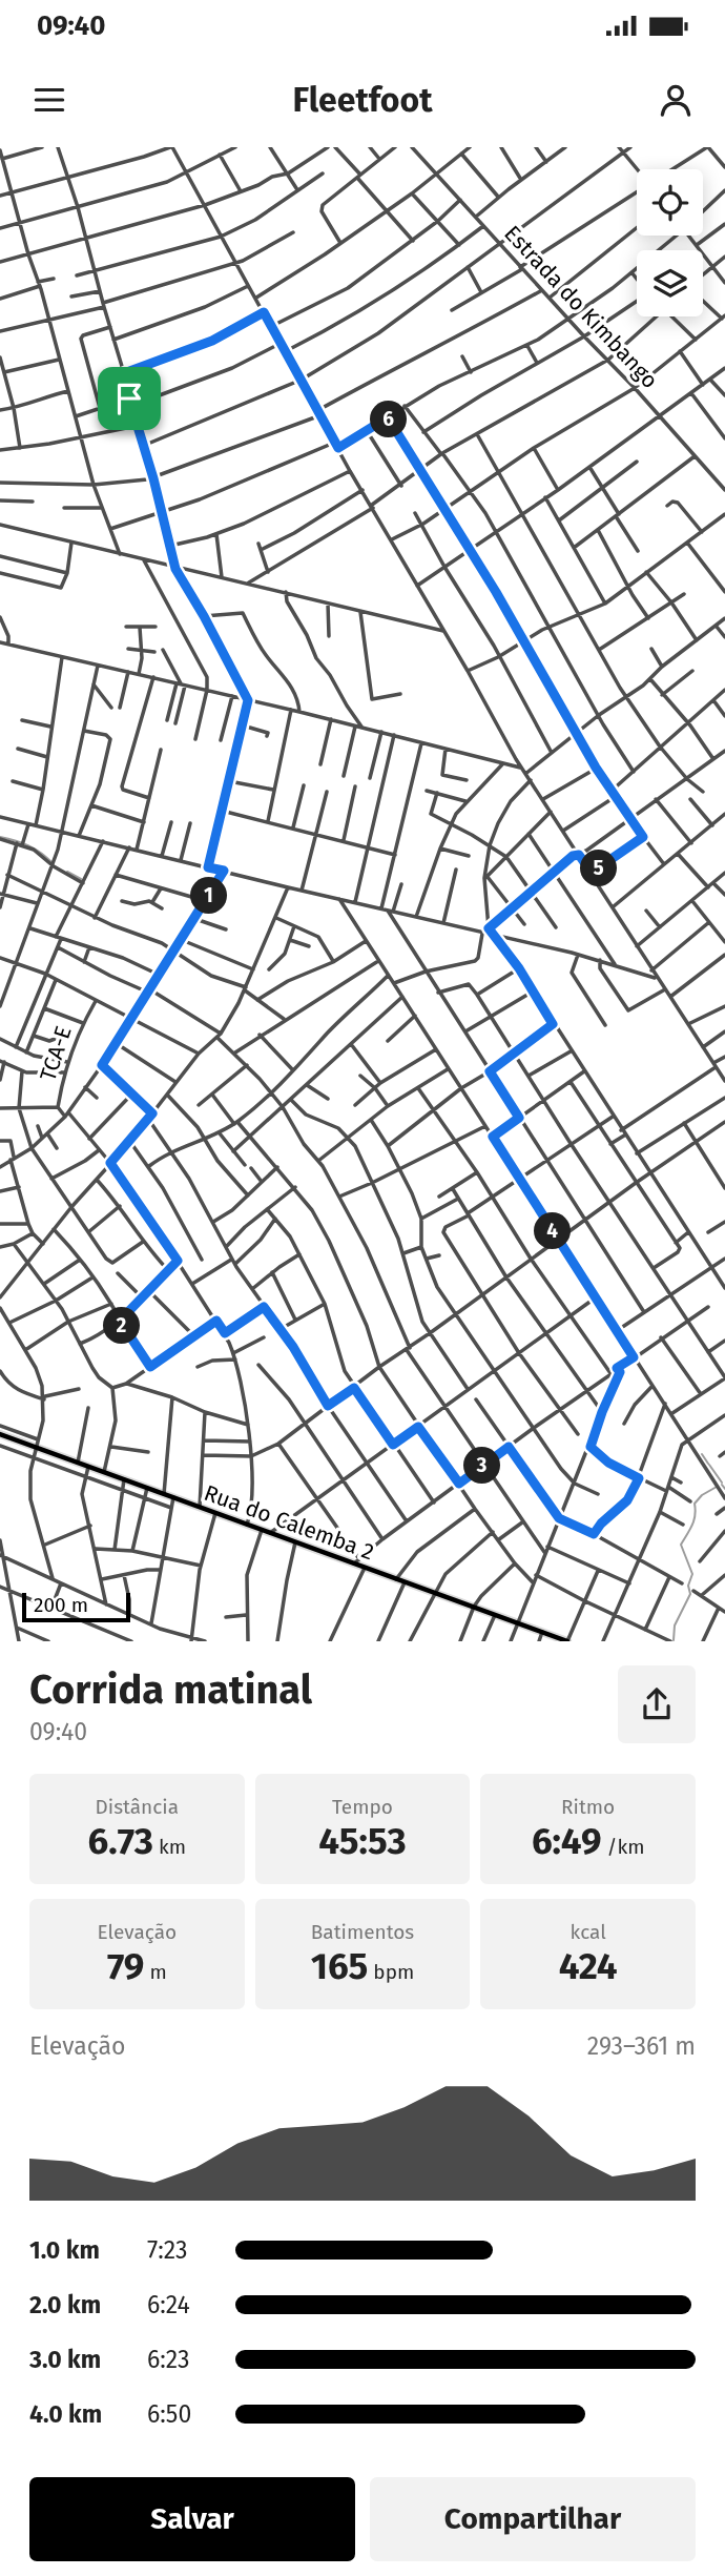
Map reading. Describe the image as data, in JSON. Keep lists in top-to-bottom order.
{
  "streets": {
    "main road": ["Rua do Calemba 2"],
    "street": ["Estrada do Kimbango", "TCA-E"]
  },
  "crossings": [
    ["TCA-E", "Rua do Calemba 2"]
  ],
  "scale_bar": "200 m",
  "page": {
    "status": "09:40",
    "header": "Fleetfoot",
    "pins": [
      "6",
      "5",
      "1",
      "4",
      "2",
      "3"
    ],
    "scale": "200 m",
    "heading": ["Corrida matinal", "09:40"],
    "stats": [
      ["Distância", "6.73 km"],
      ["Tempo", "45:53"],
      ["Ritmo", "6:49 /km"],
      ["Elevação", "79 m"],
      ["Batimentos", "165 bpm"],
      ["kcal", "424"]
    ],
    "chart": ["Elevação", "293–361 m"],
    "list": [
      {
        "name": "1.0 km",
        "note": "7:23"
      },
      {
        "name": "2.0 km",
        "note": "6:24"
      },
      {
        "name": "3.0 km",
        "note": "6:23"
      },
      {
        "name": "4.0 km",
        "note": "6:50"
      }
    ],
    "buttons": ["Salvar", "Compartilhar"]
  }
}
